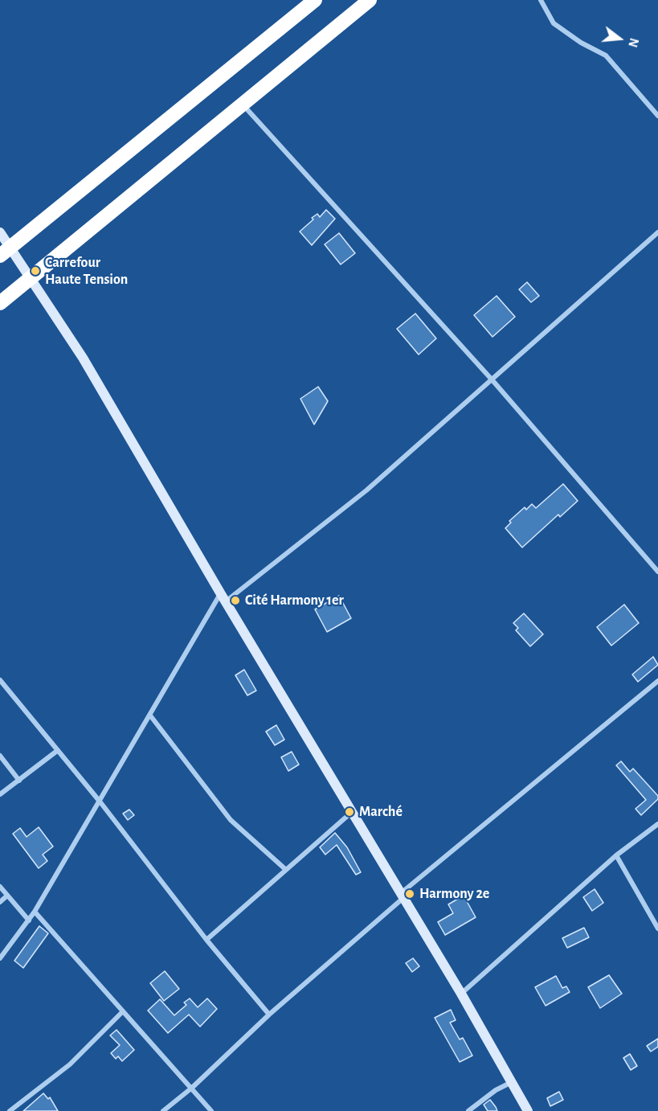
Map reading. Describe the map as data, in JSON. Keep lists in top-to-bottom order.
{
  "places": [
    "Carrefour Haute Tension",
    "Cité Harmony 1er",
    "Marché",
    "Harmony 2e"
  ],
  "north": "right"
}
